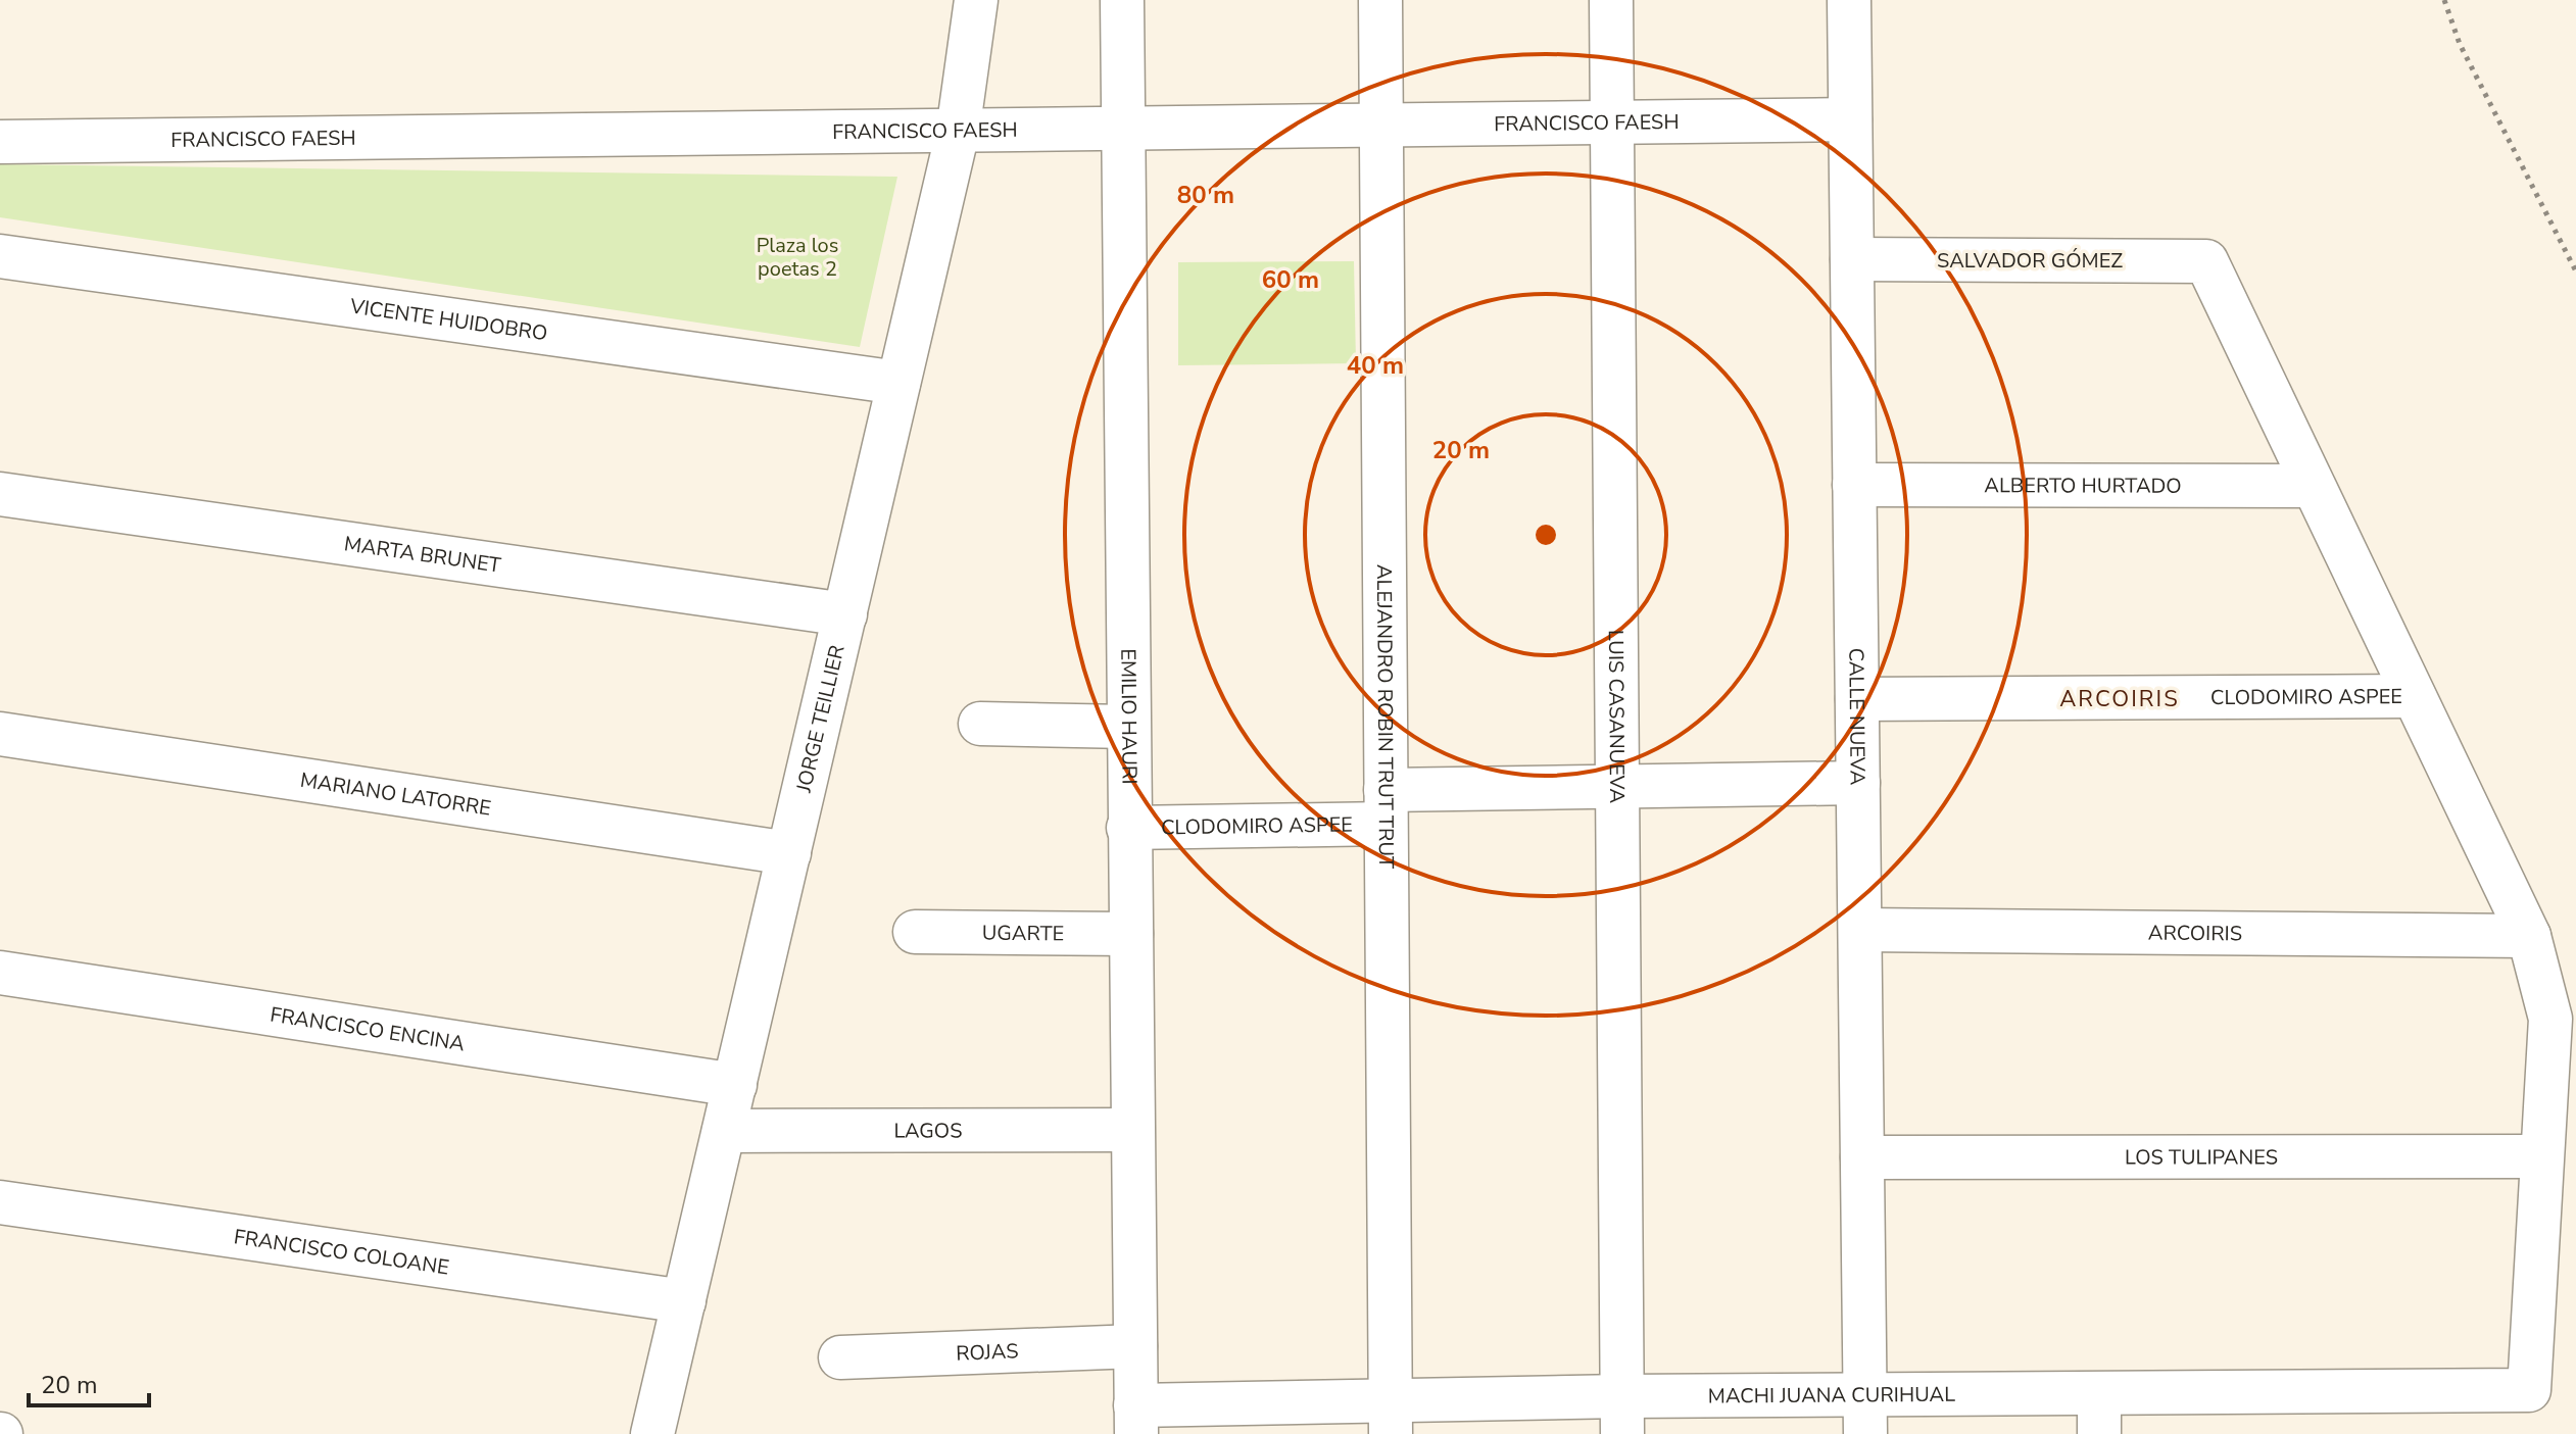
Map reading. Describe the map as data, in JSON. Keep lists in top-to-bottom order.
{
  "streets": {
    "street": [
      "FRANCISCO FAESH",
      "SALVADOR GÓMEZ",
      "VICENTE HUIDOBRO",
      "ALBERTO HURTADO",
      "MARTA BRUNET",
      "CLODOMIRO ASPEE",
      "CALLE NUEVA",
      "EMILIO HAURI",
      "ALEJANDRO ROBIN TRUT TRUT",
      "LUIS CASANUEVA",
      "JORGE TEILLIER",
      "MARIANO LATORRE",
      "UGARTE",
      "ARCOIRIS",
      "FRANCISCO ENCINA",
      "LAGOS",
      "LOS TULIPANES",
      "FRANCISCO COLOANE",
      "ROJAS",
      "MACHI JUANA CURIHUAL"
    ]
  },
  "crossings": [
    ["FRANCISCO FAESH", "CALLE NUEVA"],
    ["FRANCISCO FAESH", "EMILIO HAURI"],
    ["FRANCISCO FAESH", "ALEJANDRO ROBIN TRUT TRUT"],
    ["FRANCISCO FAESH", "LUIS CASANUEVA"],
    ["FRANCISCO FAESH", "JORGE TEILLIER"],
    ["SALVADOR GÓMEZ", "ALBERTO HURTADO"],
    ["SALVADOR GÓMEZ", "CALLE NUEVA"],
    ["VICENTE HUIDOBRO", "JORGE TEILLIER"],
    ["ALBERTO HURTADO", "CALLE NUEVA"],
    ["MARTA BRUNET", "JORGE TEILLIER"],
    ["CLODOMIRO ASPEE", "CALLE NUEVA"],
    ["CLODOMIRO ASPEE", "EMILIO HAURI"],
    ["CLODOMIRO ASPEE", "ALEJANDRO ROBIN TRUT TRUT"],
    ["CLODOMIRO ASPEE", "LUIS CASANUEVA"],
    ["CALLE NUEVA", "ARCOIRIS"],
    ["CALLE NUEVA", "LOS TULIPANES"],
    ["CALLE NUEVA", "MACHI JUANA CURIHUAL"],
    ["EMILIO HAURI", "UGARTE"],
    ["EMILIO HAURI", "LAGOS"],
    ["EMILIO HAURI", "ROJAS"],
    ["EMILIO HAURI", "MACHI JUANA CURIHUAL"],
    ["ALEJANDRO ROBIN TRUT TRUT", "MACHI JUANA CURIHUAL"],
    ["LUIS CASANUEVA", "MACHI JUANA CURIHUAL"],
    ["JORGE TEILLIER", "MARIANO LATORRE"],
    ["JORGE TEILLIER", "FRANCISCO ENCINA"],
    ["JORGE TEILLIER", "LAGOS"],
    ["JORGE TEILLIER", "FRANCISCO COLOANE"],
    ["LOS TULIPANES", "MACHI JUANA CURIHUAL"]
  ],
  "districts": ["ARCOIRIS"],
  "parks": ["Plaza los poetas 2"],
  "scale_bar": "20 m",
  "rings": [
    "80 m",
    "60 m",
    "40 m",
    "20 m"
  ]
}
